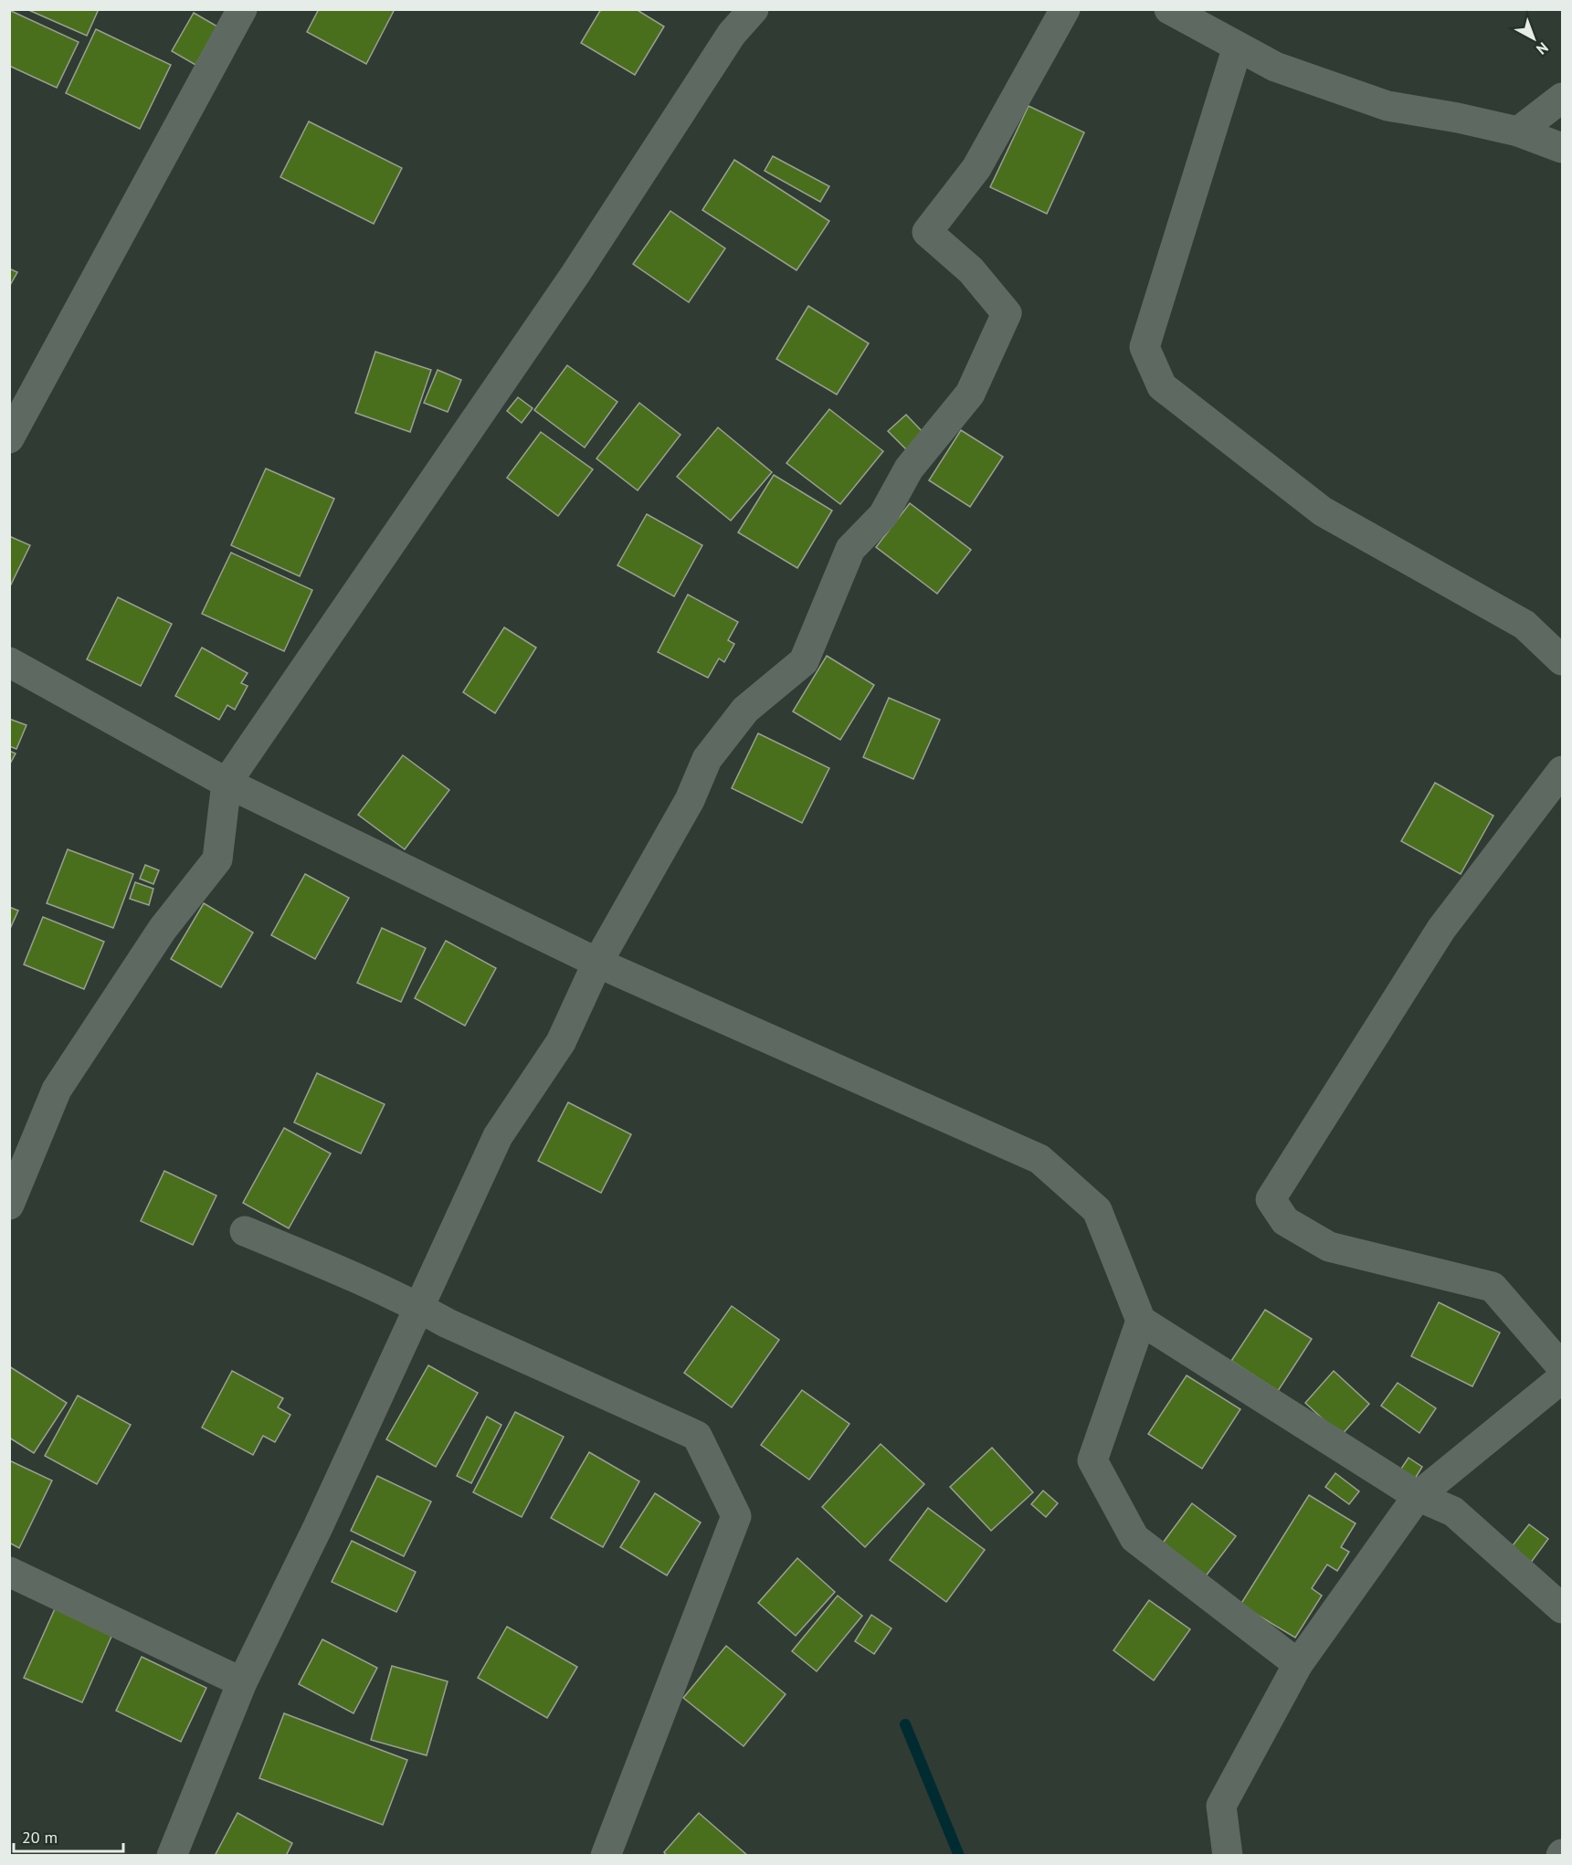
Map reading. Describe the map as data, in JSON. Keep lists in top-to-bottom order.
{
  "scale_bar": "20 m",
  "north": "bottom right"
}
